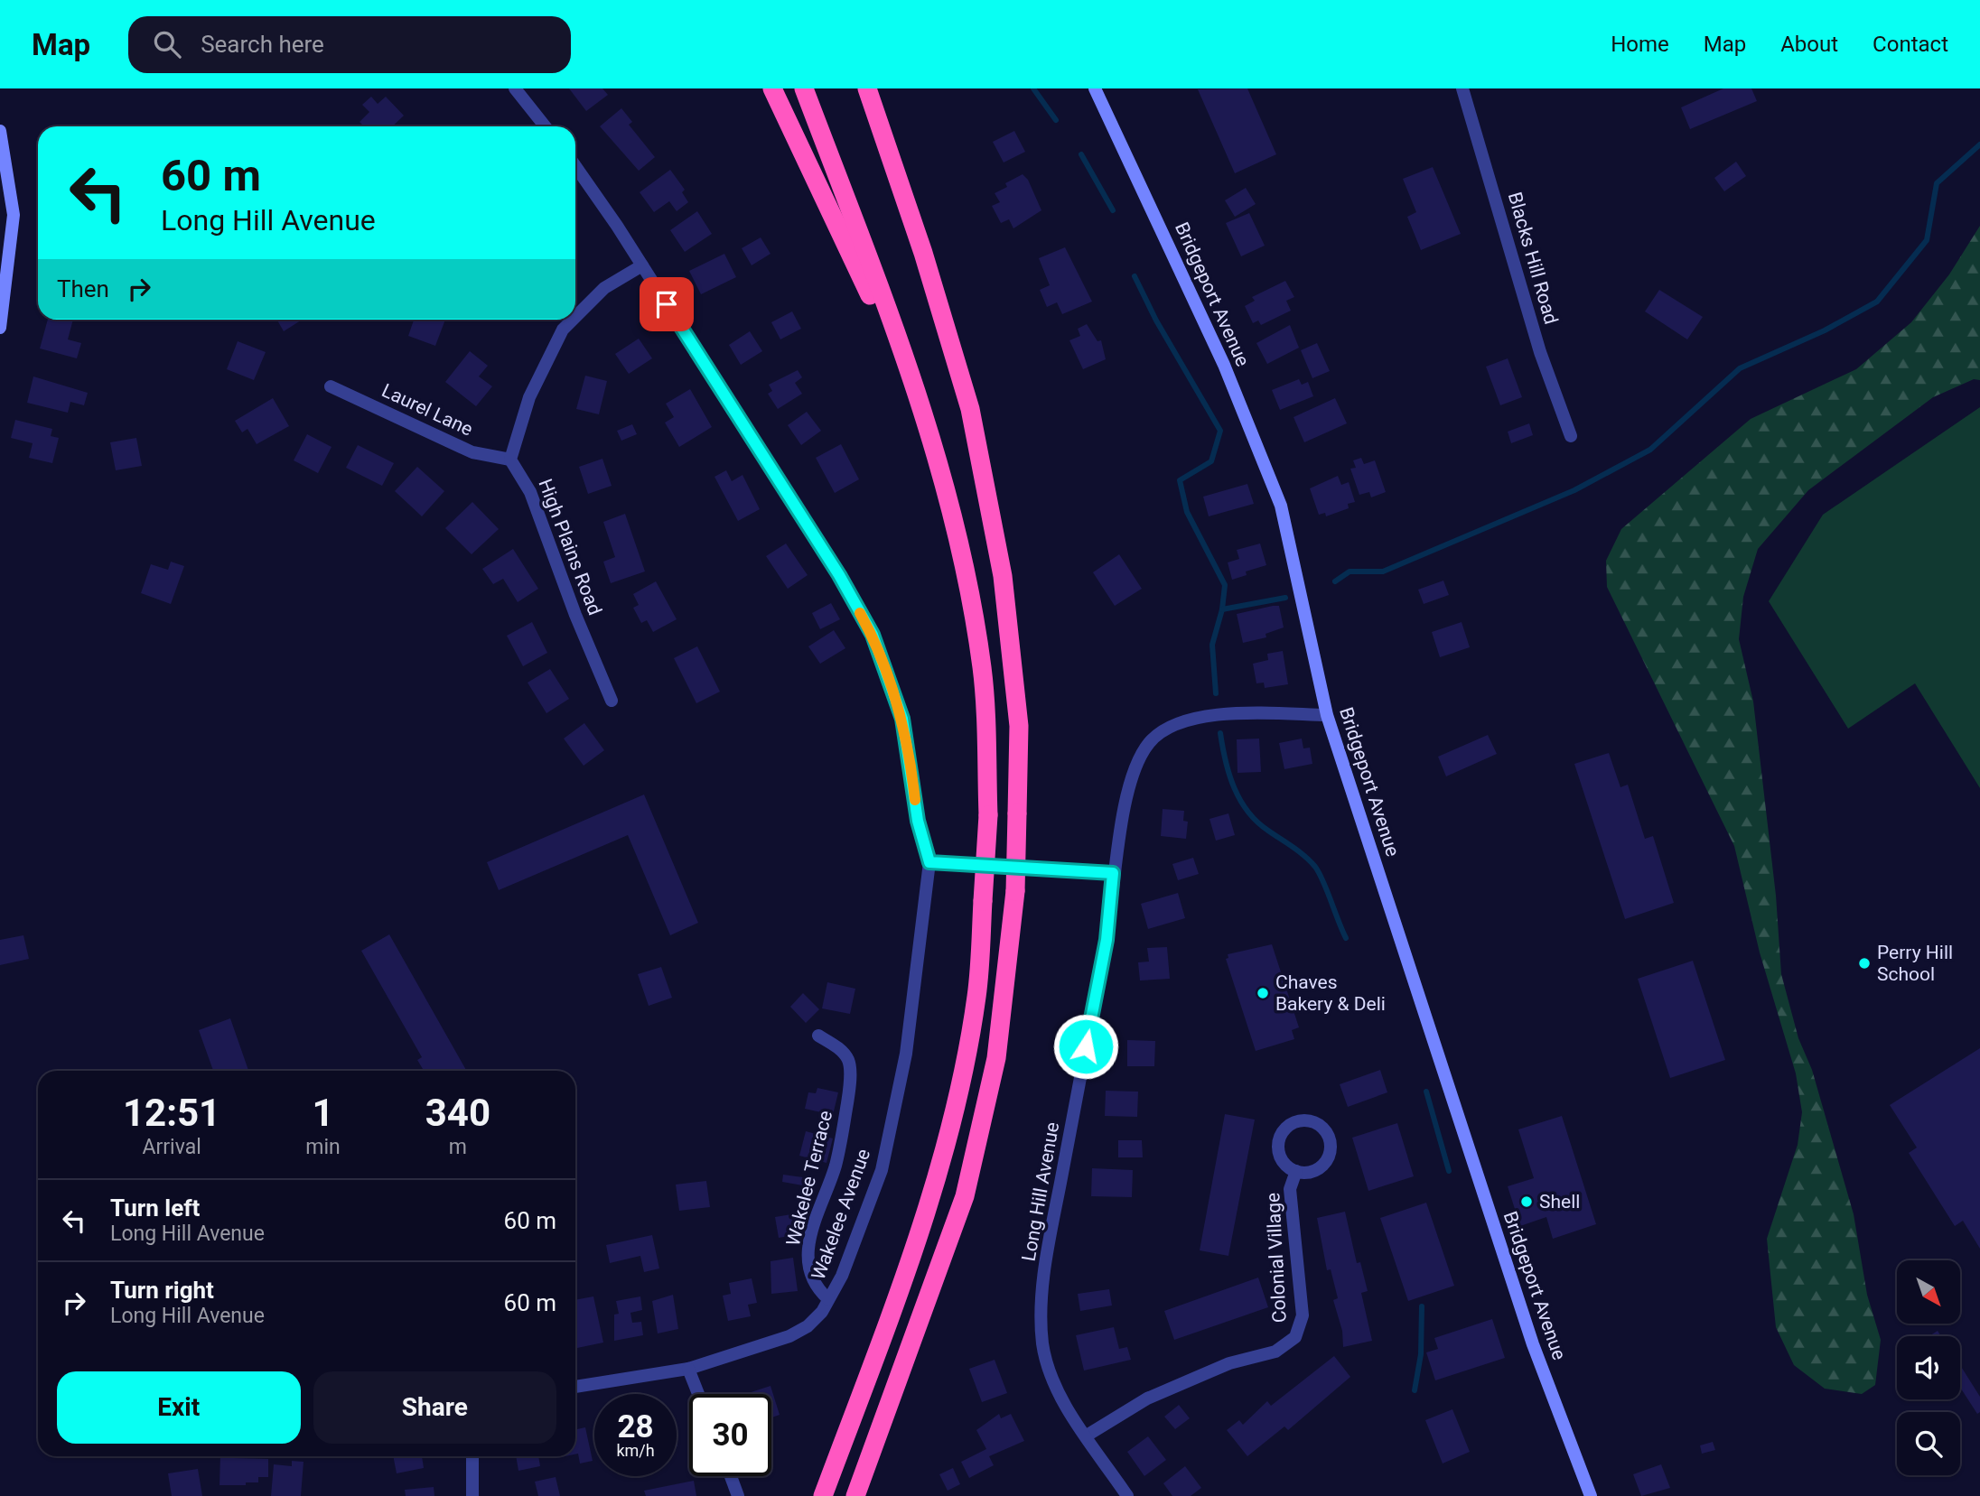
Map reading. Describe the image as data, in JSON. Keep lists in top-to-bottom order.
{
  "streets": {
    "main road": ["Bridgeport Avenue"],
    "street": [
      "Blacks Hill Road",
      "Laurel Lane",
      "High Plains Road",
      "Wakelee Terrace",
      "Long Hill Avenue",
      "Wakelee Avenue",
      "Colonial Village"
    ]
  },
  "crossings": [
    ["Bridgeport Avenue", "Long Hill Avenue"],
    ["Laurel Lane", "High Plains Road"],
    ["Wakelee Terrace", "Wakelee Avenue"],
    ["Long Hill Avenue", "Colonial Village"]
  ],
  "places": ["Perry Hill School", "Chaves Bakery & Deli", "Shell"],
  "north": "bottom right",
  "page": {
    "header": "Map",
    "search": "Search here",
    "nav": [
      "Home",
      "Map",
      "About",
      "Contact"
    ],
    "turn": ["60 m", "Long Hill Avenue"],
    "then": "Then",
    "eta": [
      "12:51",
      "Arrival",
      "1",
      "min",
      "340",
      "m"
    ],
    "list": [
      {
        "name": "Turn left",
        "note": "Long Hill Avenue",
        "value": "60 m"
      },
      {
        "name": "Turn right",
        "note": "Long Hill Avenue",
        "value": "60 m"
      }
    ],
    "buttons": ["Exit", "Share"],
    "speed": "28 km/h",
    "limit": "30"
  }
}
